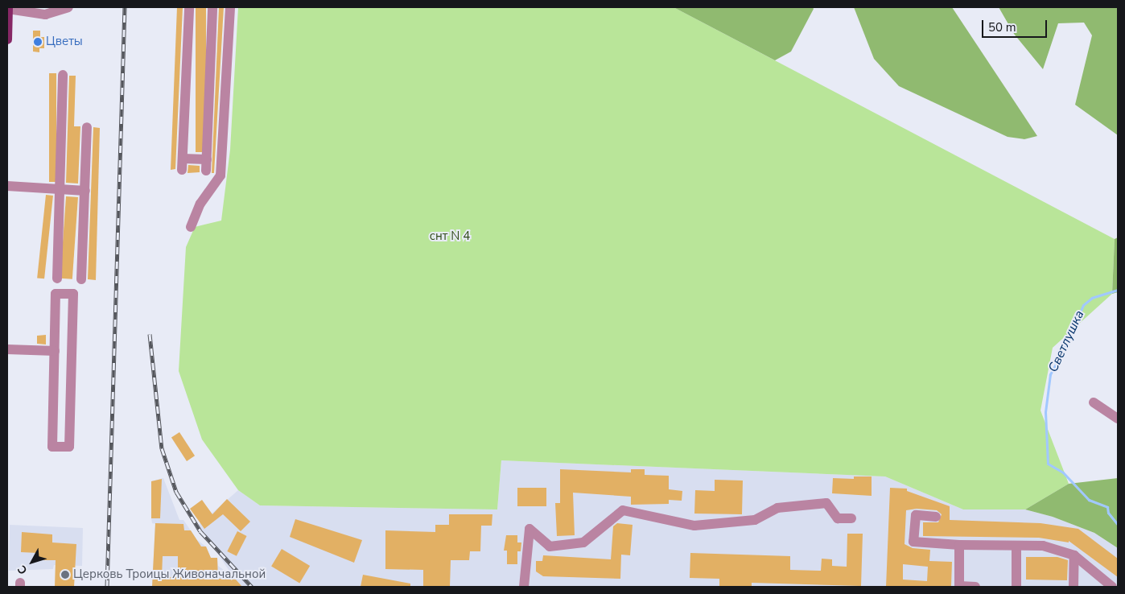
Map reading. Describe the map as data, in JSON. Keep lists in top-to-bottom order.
{
  "water": ["Светлушка"],
  "parks": ["снт N 4"],
  "places": ["Цветы", "Церковь Троицы Живоначальной"],
  "scale_bar": "50 m",
  "north": "bottom left"
}
